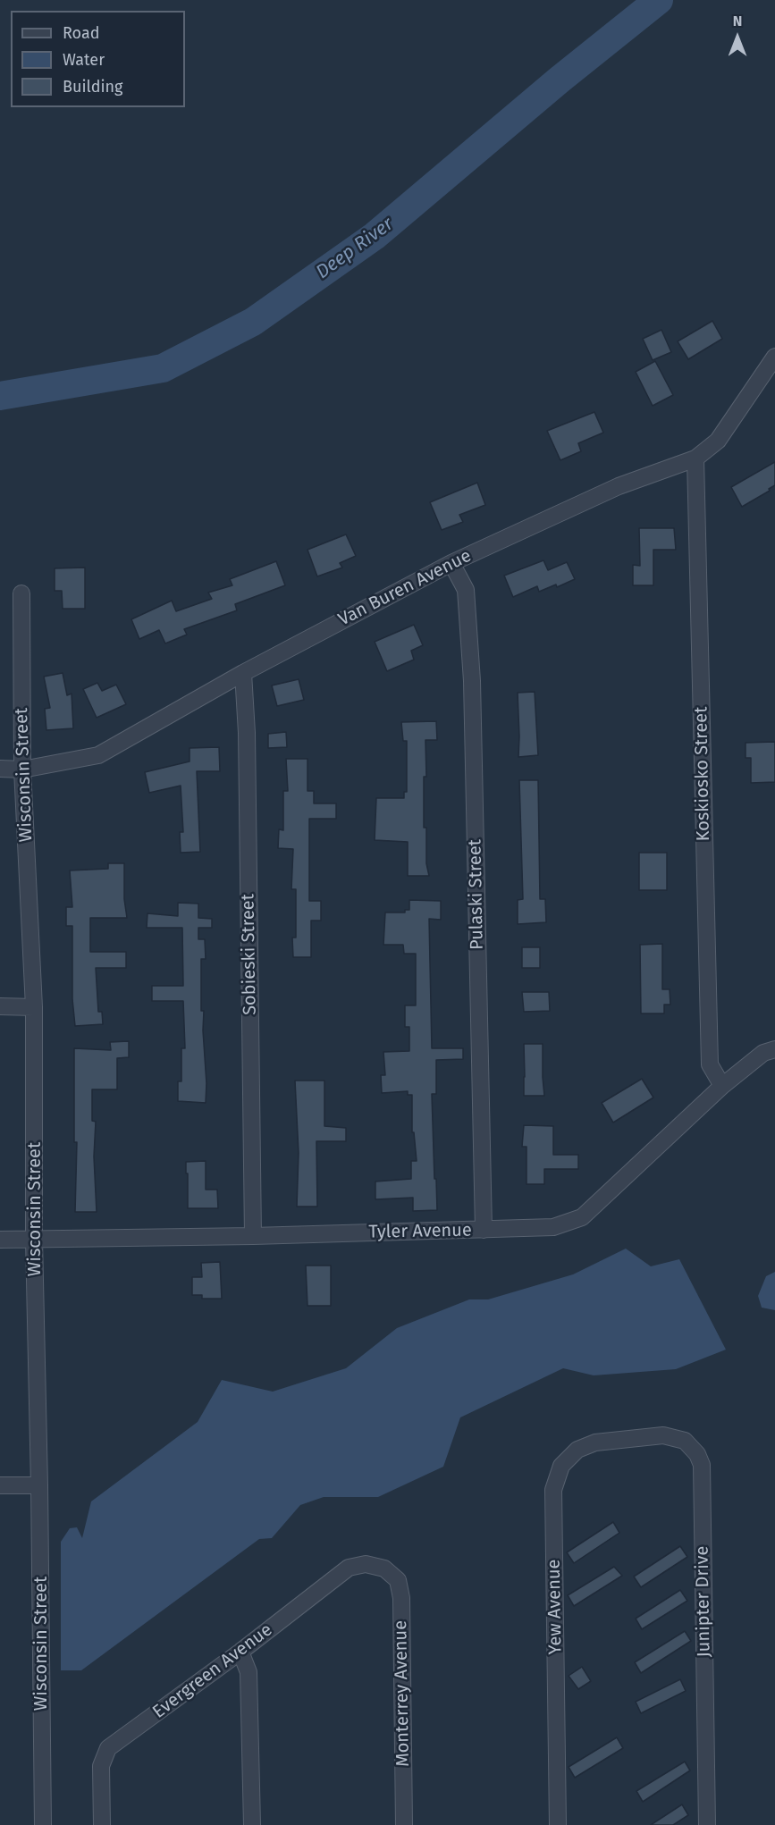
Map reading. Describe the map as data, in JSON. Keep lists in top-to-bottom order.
{
  "streets": {
    "street": [
      "Van Buren Avenue",
      "Koskiosko Street",
      "Wisconsin Street",
      "Pulaski Street",
      "Sobieski Street",
      "Tyler Avenue",
      "Junipter Drive",
      "Yew Avenue",
      "Evergreen Avenue",
      "Monterrey Avenue"
    ]
  },
  "crossings": [
    ["Van Buren Avenue", "Koskiosko Street"],
    ["Van Buren Avenue", "Wisconsin Street"],
    ["Van Buren Avenue", "Pulaski Street"],
    ["Van Buren Avenue", "Sobieski Street"],
    ["Koskiosko Street", "Tyler Avenue"],
    ["Wisconsin Street", "Tyler Avenue"],
    ["Pulaski Street", "Tyler Avenue"],
    ["Sobieski Street", "Tyler Avenue"],
    ["Junipter Drive", "Yew Avenue"],
    ["Evergreen Avenue", "Monterrey Avenue"]
  ],
  "water": ["Deep River"],
  "legend": ["Road", "Water", "Building"],
  "north": "top"
}
